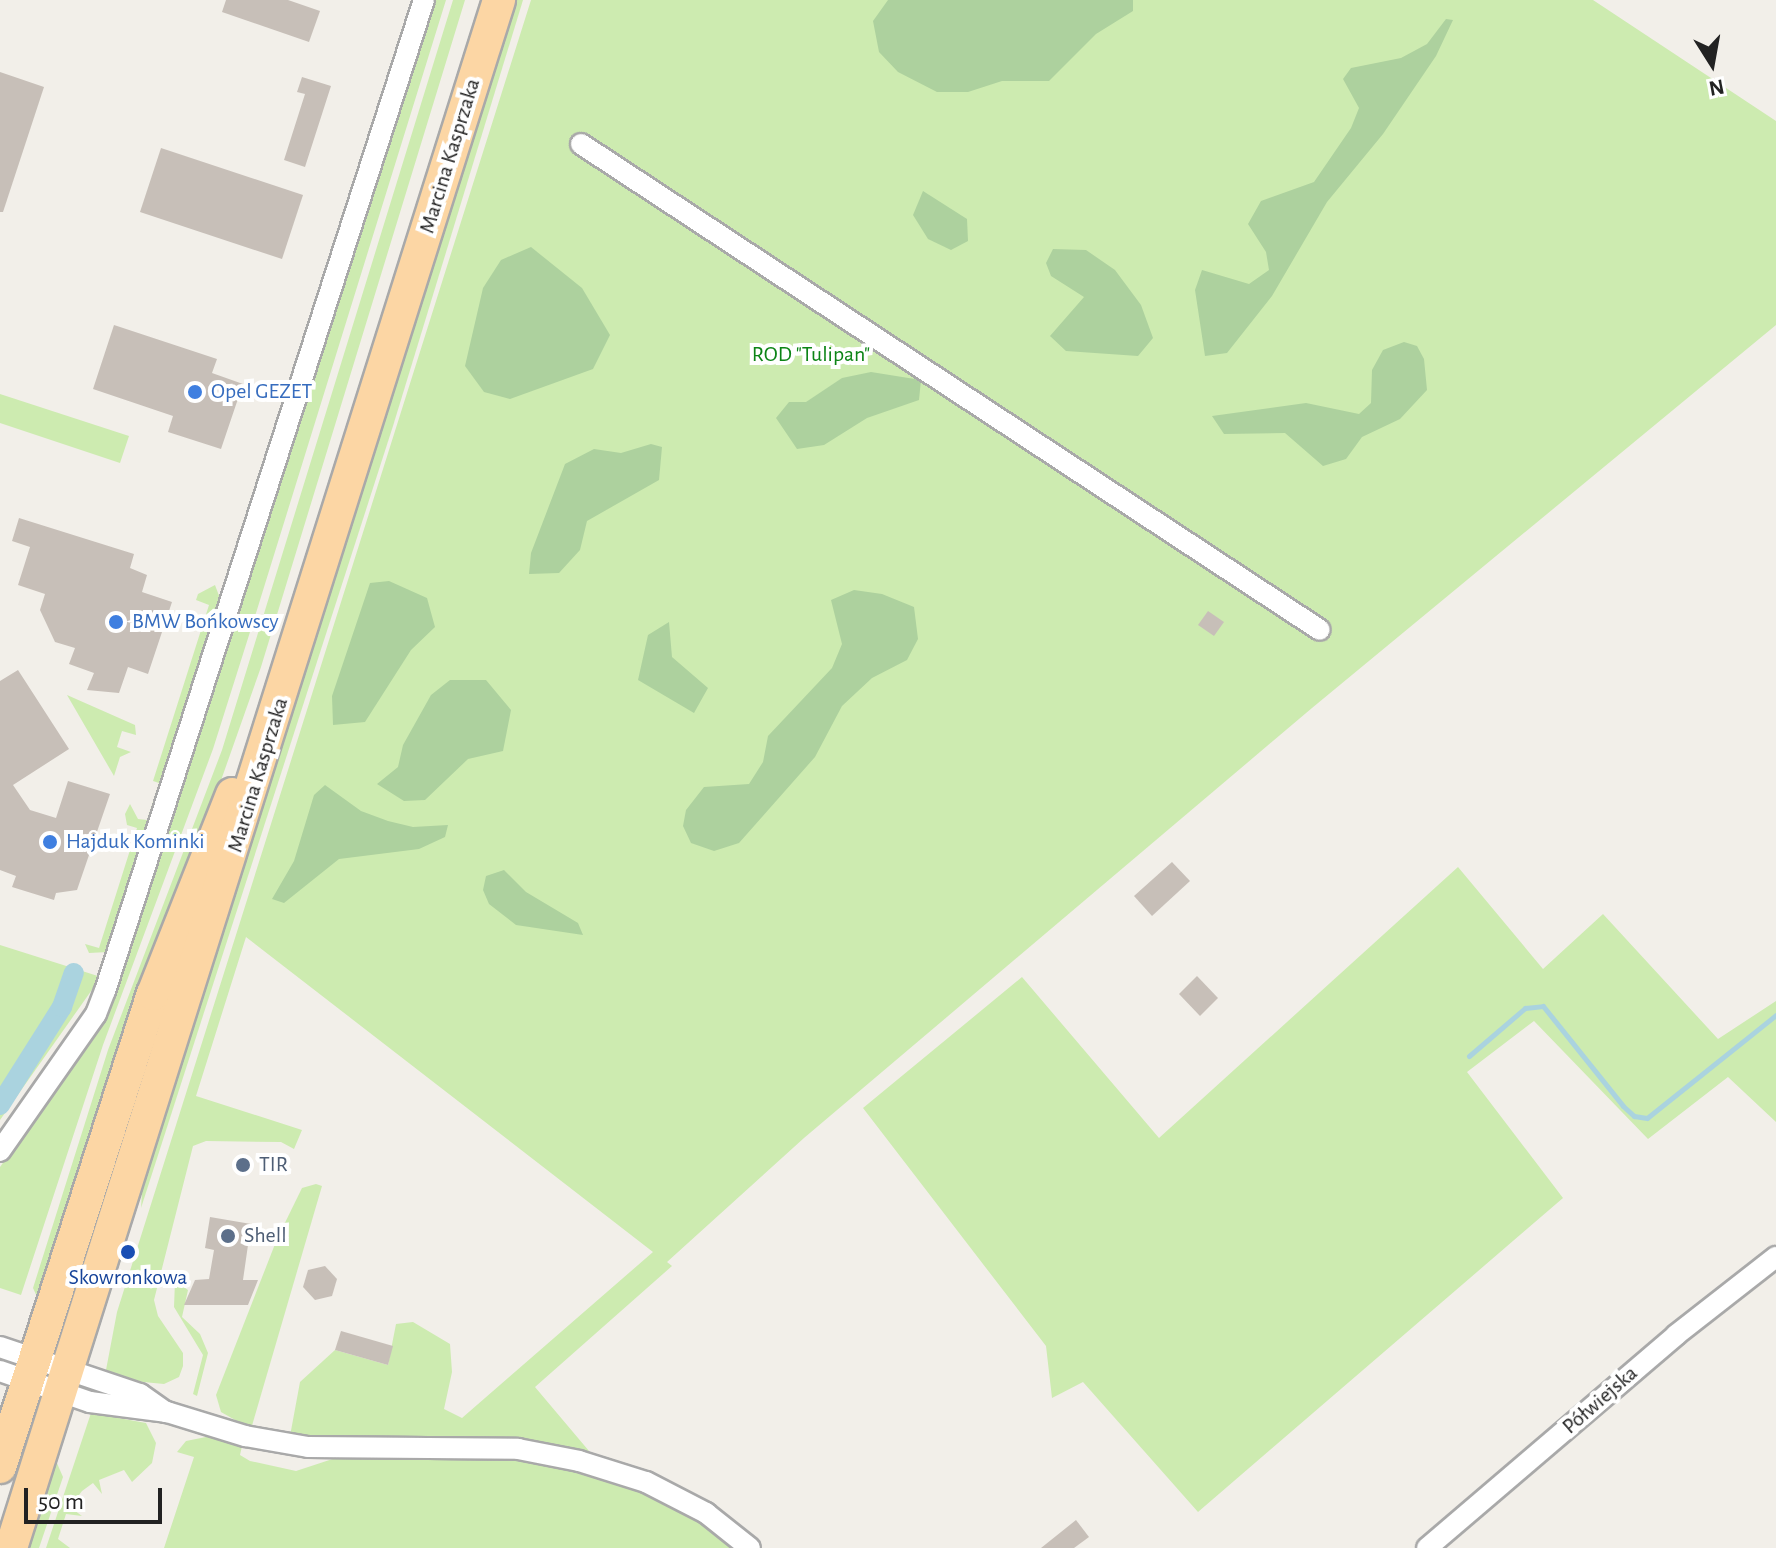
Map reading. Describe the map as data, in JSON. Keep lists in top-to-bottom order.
{
  "streets": {
    "main road": ["Marcina Kasprzaka"],
    "street": ["Półwiejska"]
  },
  "parks": ["ROD \"Tulipan\""],
  "places": [
    "Opel GEZET",
    "BMW Bońkowscy",
    "Hajduk Kominki",
    "TIR",
    "Shell",
    "Skowronkowa"
  ],
  "scale_bar": "50 m",
  "north": "bottom"
}
